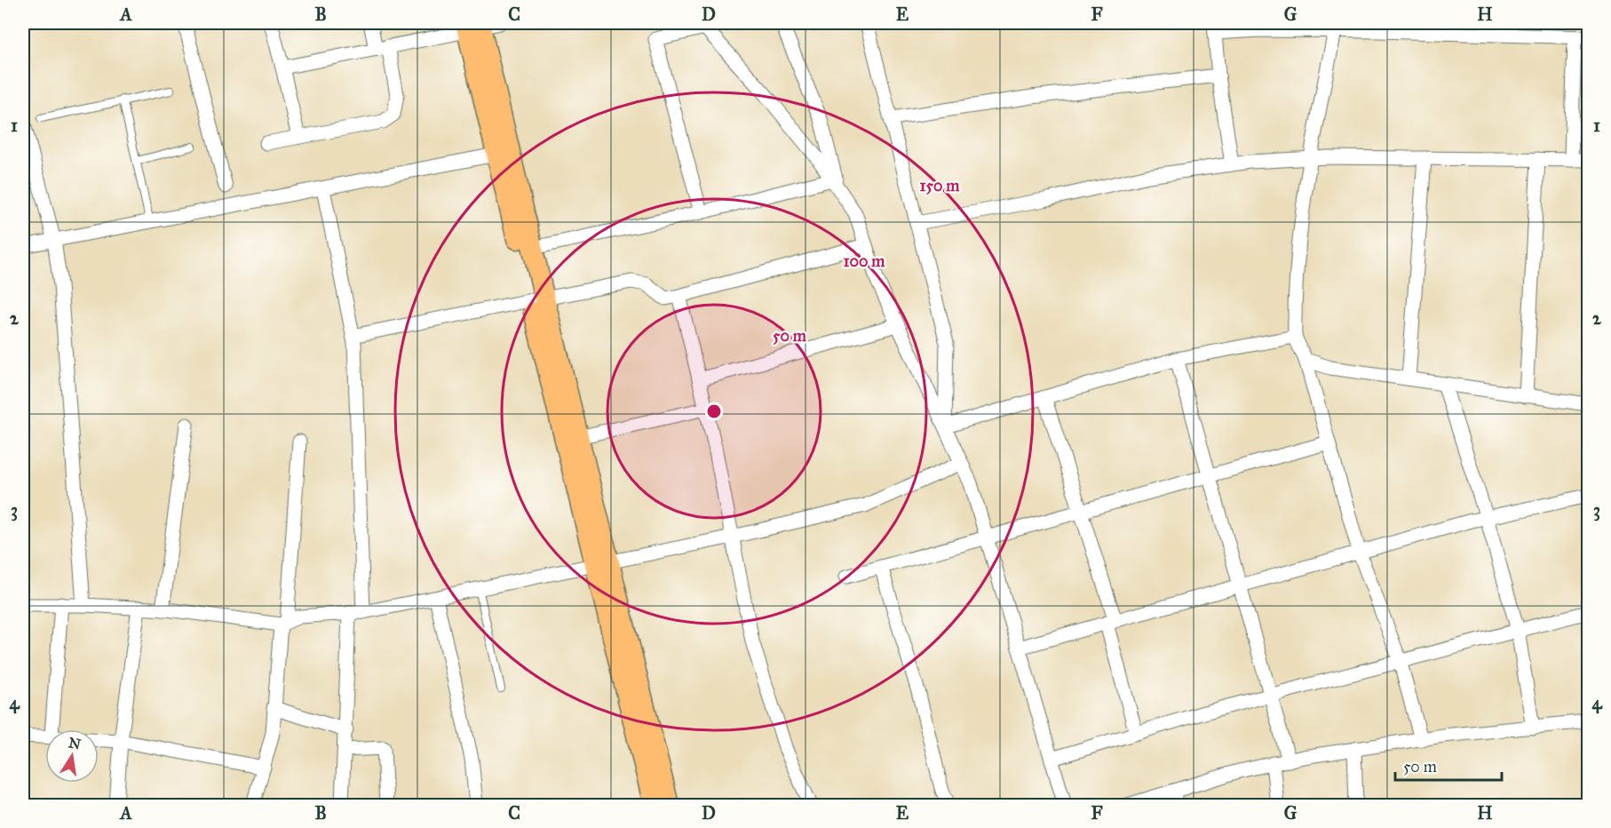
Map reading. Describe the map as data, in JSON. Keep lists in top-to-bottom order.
{
  "scale_bar": "50 m",
  "north": "top",
  "grid": {
    "columns": [
      "A",
      "B",
      "C",
      "D",
      "E",
      "F",
      "G",
      "H"
    ],
    "rows": [
      "1",
      "2",
      "3",
      "4"
    ]
  },
  "rings": ["150 m", "100 m", "50 m"]
}
